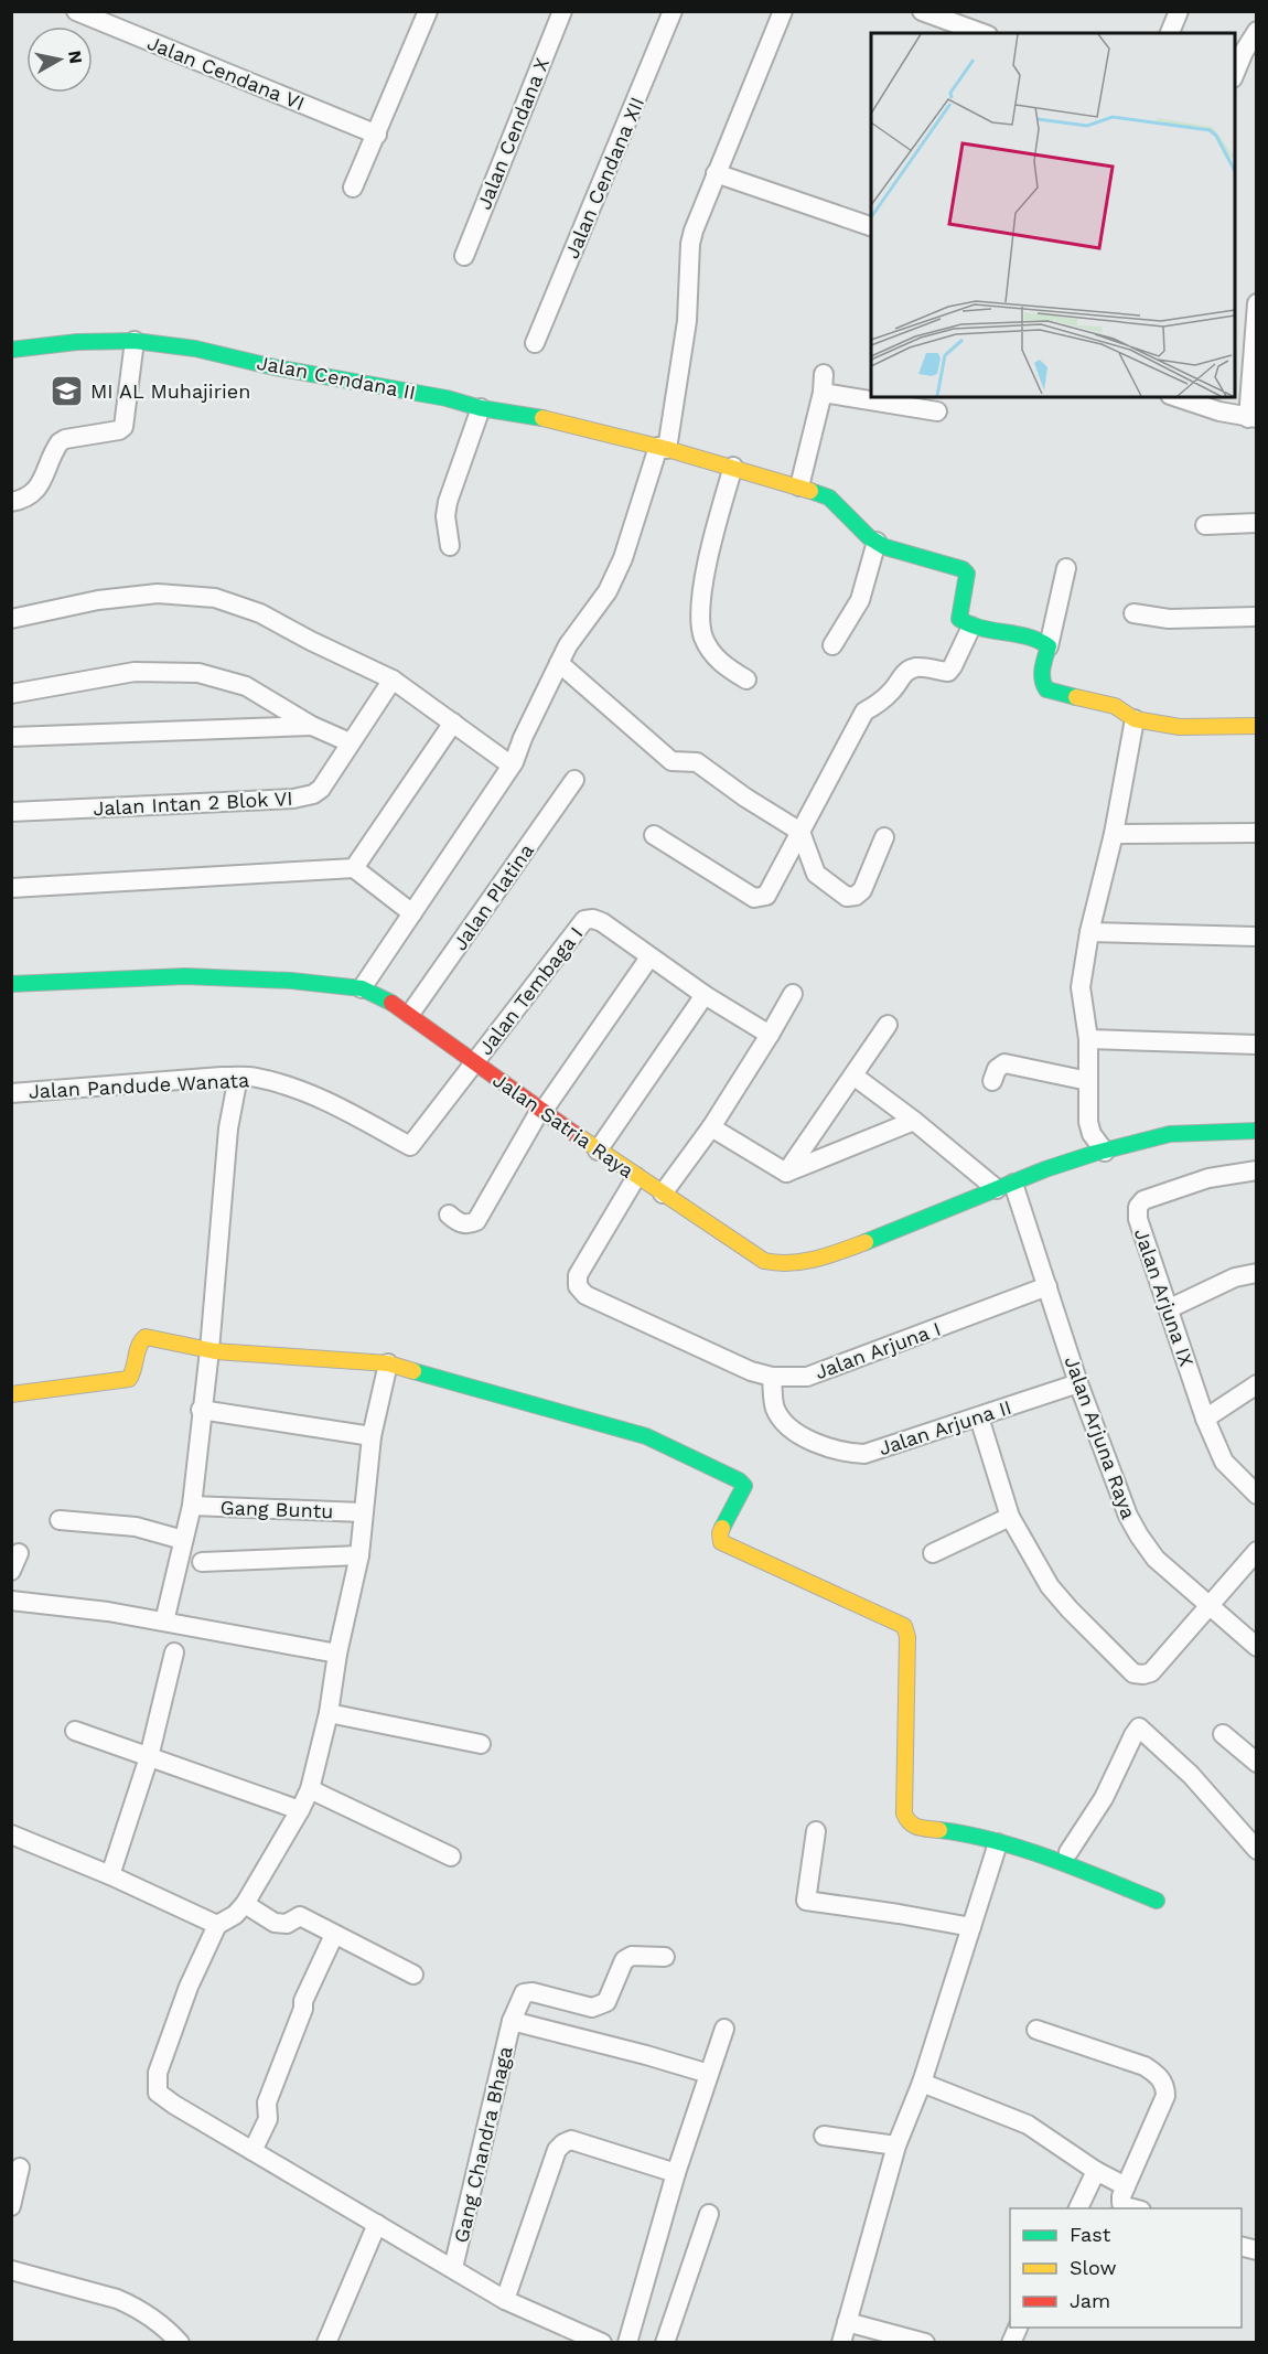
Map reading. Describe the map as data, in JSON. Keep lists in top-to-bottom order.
{
  "streets": {
    "street": [
      "Jalan Cendana VI",
      "Jalan Cendana X",
      "Jalan Cendana XII",
      "Jalan Cendana II",
      "Jalan Intan 2 Blok VI",
      "Jalan Platina",
      "Jalan Tembaga I",
      "Jalan Pandude Wanata",
      "Jalan Satria Raya",
      "Jalan Arjuna IX",
      "Jalan Arjuna I",
      "Jalan Arjuna II",
      "Jalan Arjuna Raya",
      "Gang Buntu",
      "Gang Chandra Bhaga"
    ]
  },
  "crossings": [
    ["Jalan Platina", "Jalan Satria Raya"],
    ["Jalan Tembaga I", "Jalan Pandude Wanata"],
    ["Jalan Tembaga I", "Jalan Satria Raya"],
    ["Jalan Satria Raya", "Jalan Arjuna I"],
    ["Jalan Satria Raya", "Jalan Arjuna Raya"],
    ["Jalan Arjuna I", "Jalan Arjuna II"],
    ["Jalan Arjuna I", "Jalan Arjuna Raya"],
    ["Jalan Arjuna II", "Jalan Arjuna Raya"]
  ],
  "places": {
    "school or university": ["MI AL Muhajirien"]
  },
  "legend": ["Fast", "Slow", "Jam"],
  "north": "right"
}
